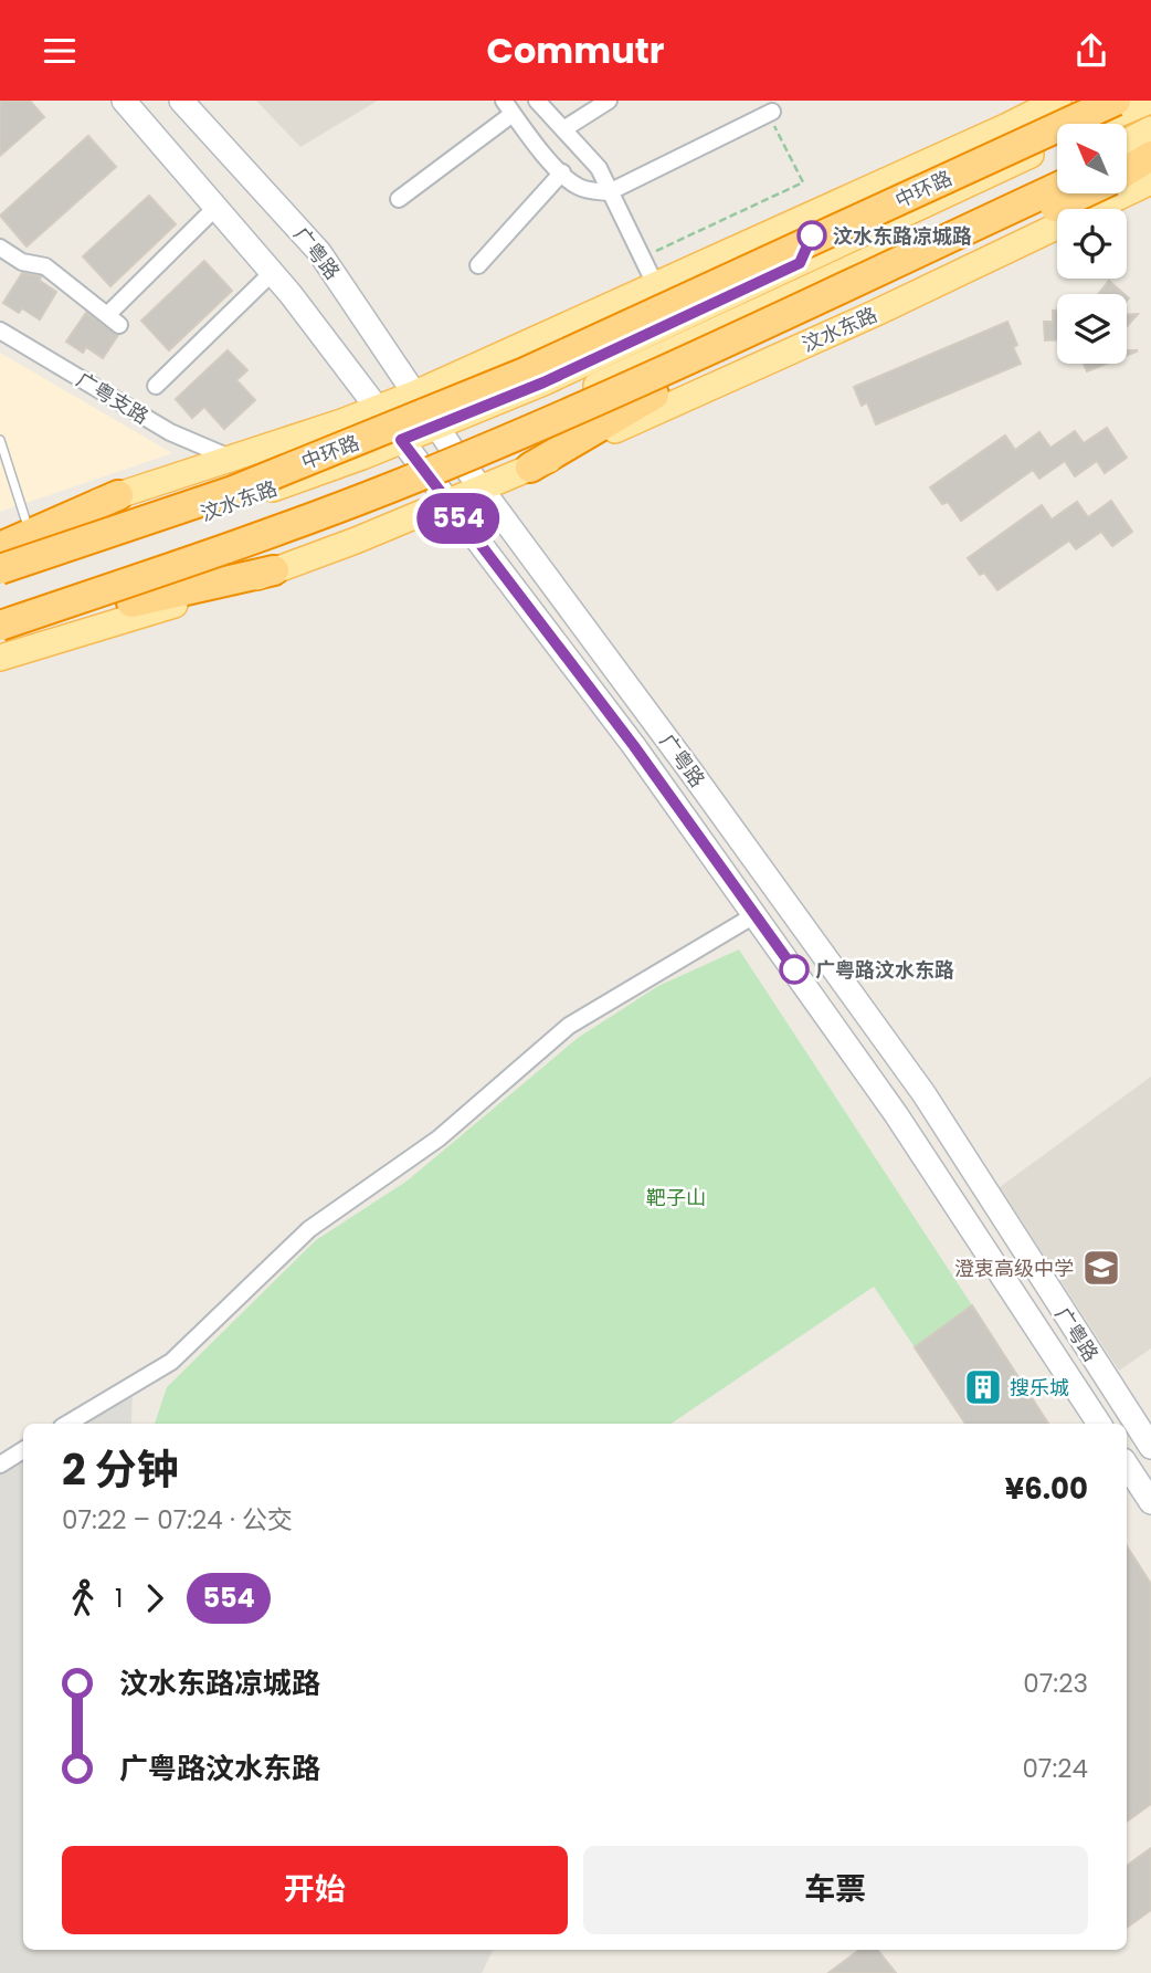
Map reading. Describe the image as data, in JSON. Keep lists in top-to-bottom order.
{
  "streets": {
    "highway": ["中环路"],
    "main road": ["广粤路", "汶水东路"],
    "street": ["广粤支路"]
  },
  "crossings": [
    ["中环路", "汶水东路"],
    ["广粤路", "汶水东路"]
  ],
  "parks": ["靶子山"],
  "places": {
    "other": ["汶水东路凉城路", "广粤路汶水东路"],
    "school or university": ["澄衷高级中学"],
    "building": ["搜乐城"]
  },
  "lines": ["bus line 554"],
  "north": "top left",
  "page": {
    "header": "Commutr",
    "on_map": "554",
    "heading": ["2 分钟", "07:22 – 07:24 · 公交", "¥6.00"],
    "legs": ["1", "554"],
    "list": [
      {
        "name": "汶水东路凉城路",
        "value": "07:23"
      },
      {
        "name": "广粤路汶水东路",
        "value": "07:24"
      }
    ],
    "buttons": ["开始", "车票"]
  }
}
